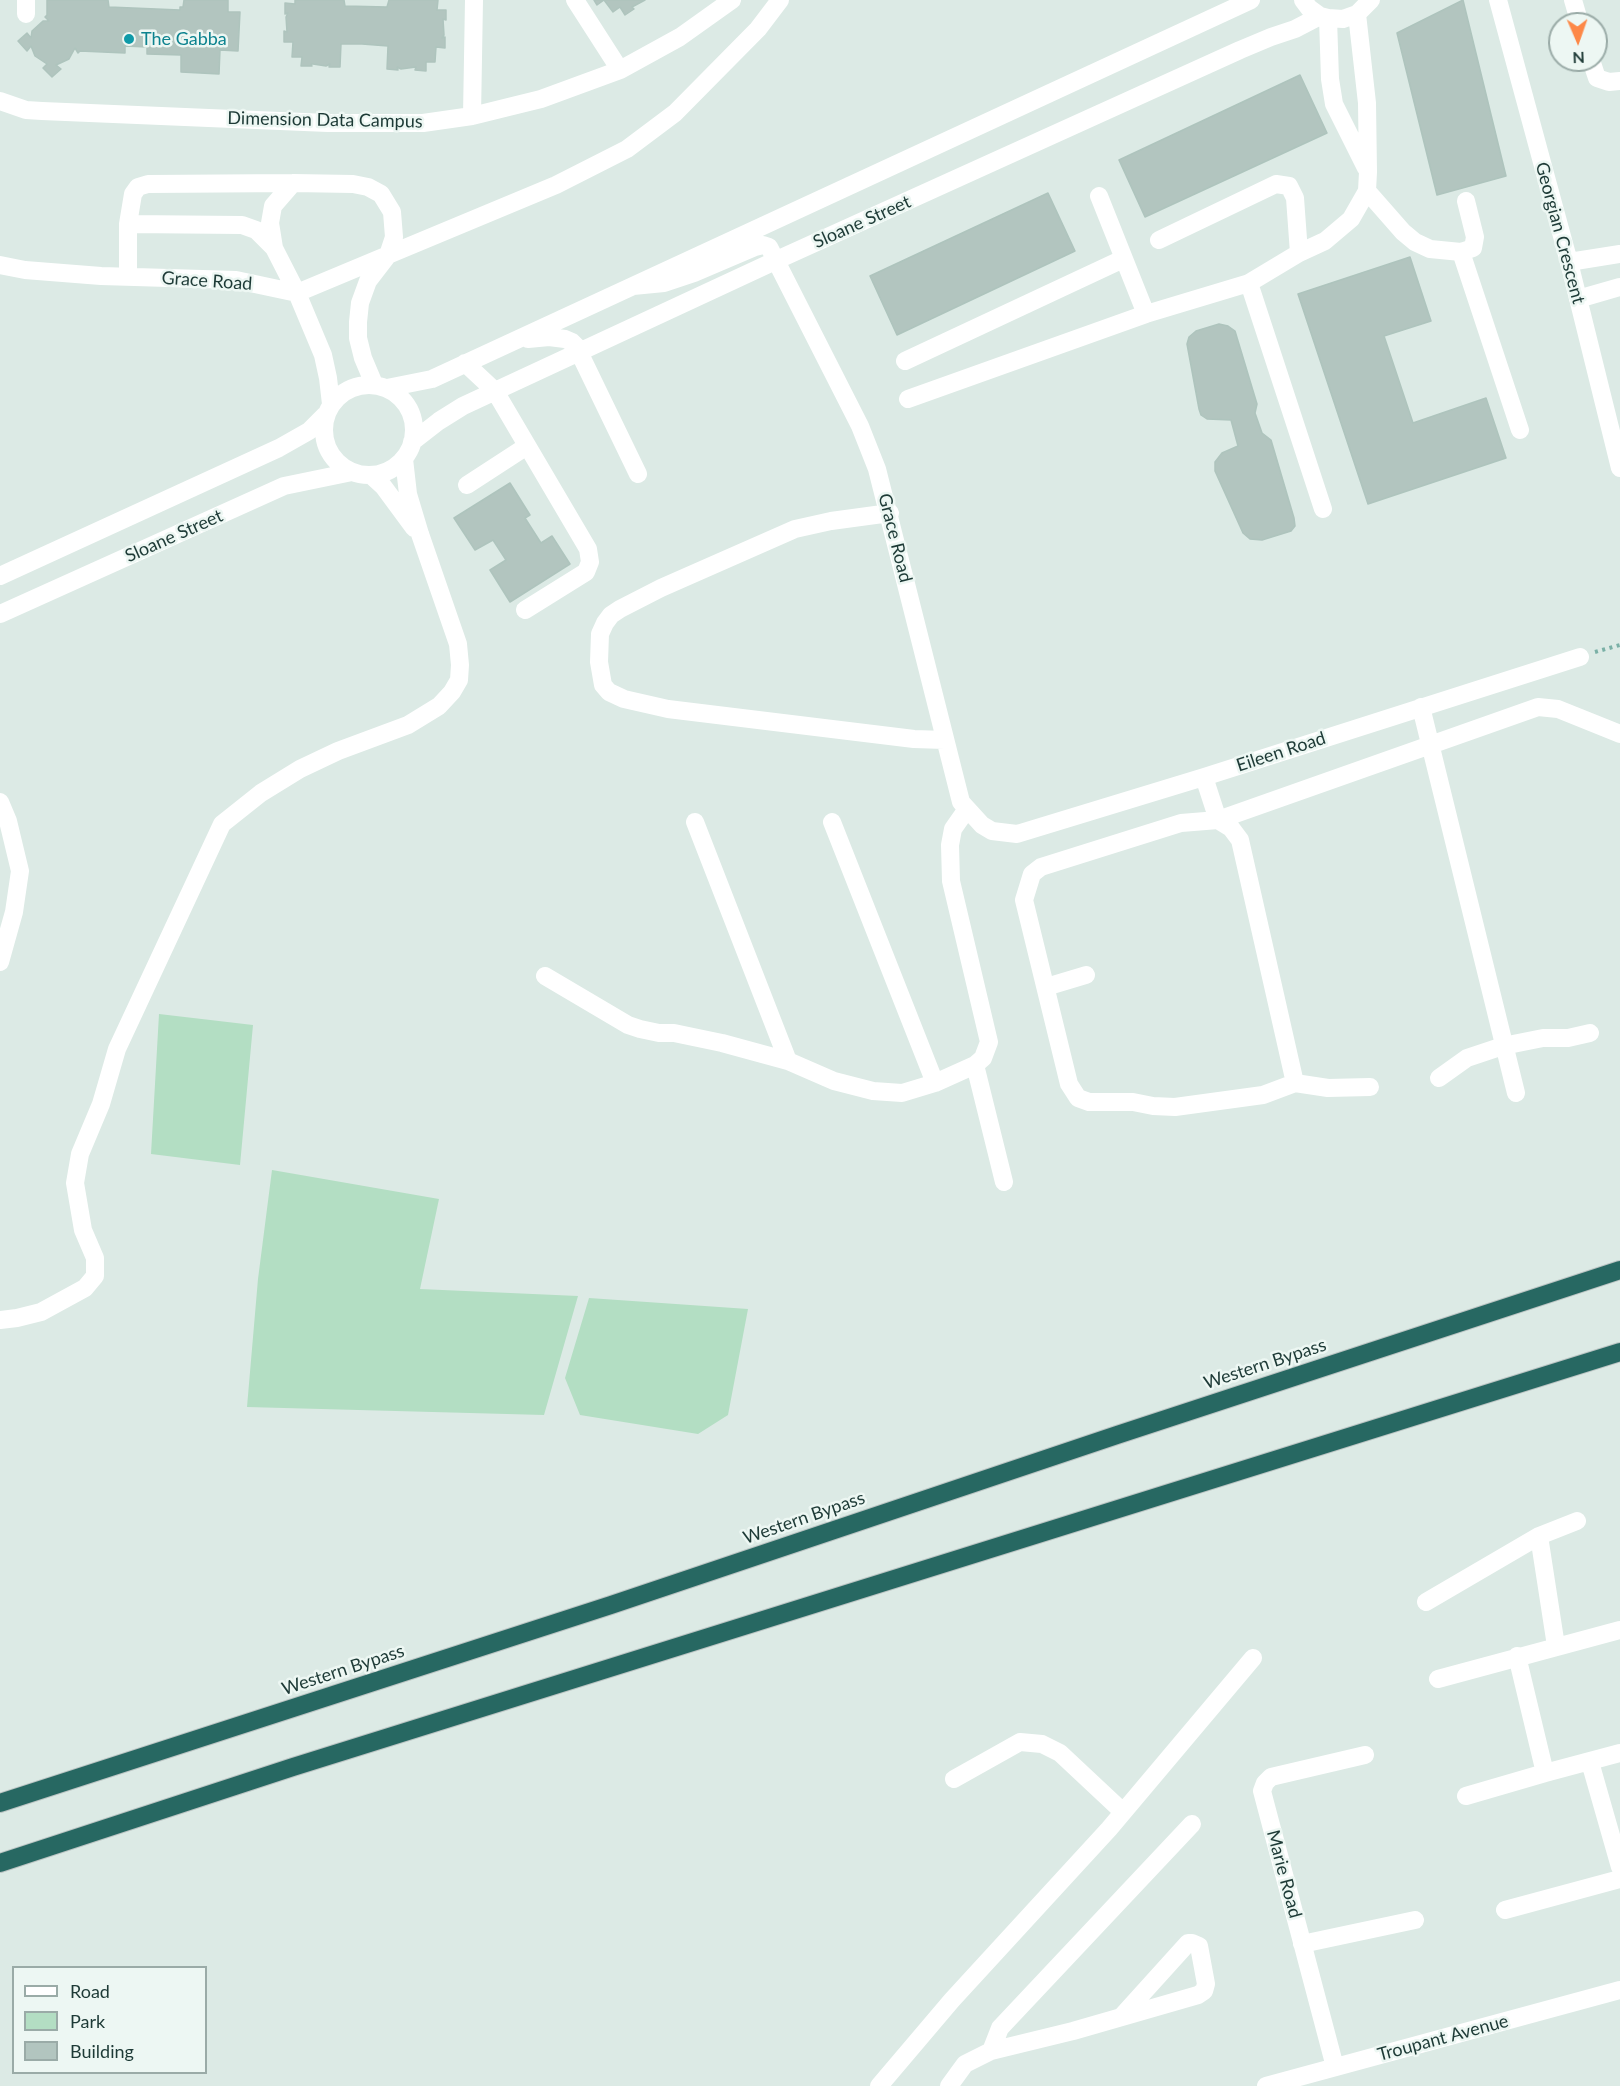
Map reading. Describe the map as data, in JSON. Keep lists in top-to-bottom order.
{
  "streets": {
    "highway": ["Western Bypass"],
    "street": [
      "Dimension Data Campus",
      "Sloane Street",
      "Georgian Crescent",
      "Grace Road",
      "Eileen Road",
      "Marie Road",
      "Troupant Avenue"
    ]
  },
  "crossings": [
    ["Sloane Street", "Grace Road"],
    ["Grace Road", "Eileen Road"],
    ["Marie Road", "Troupant Avenue"]
  ],
  "places": ["The Gabba"],
  "legend": ["Road", "Park", "Building"],
  "north": "bottom"
}
